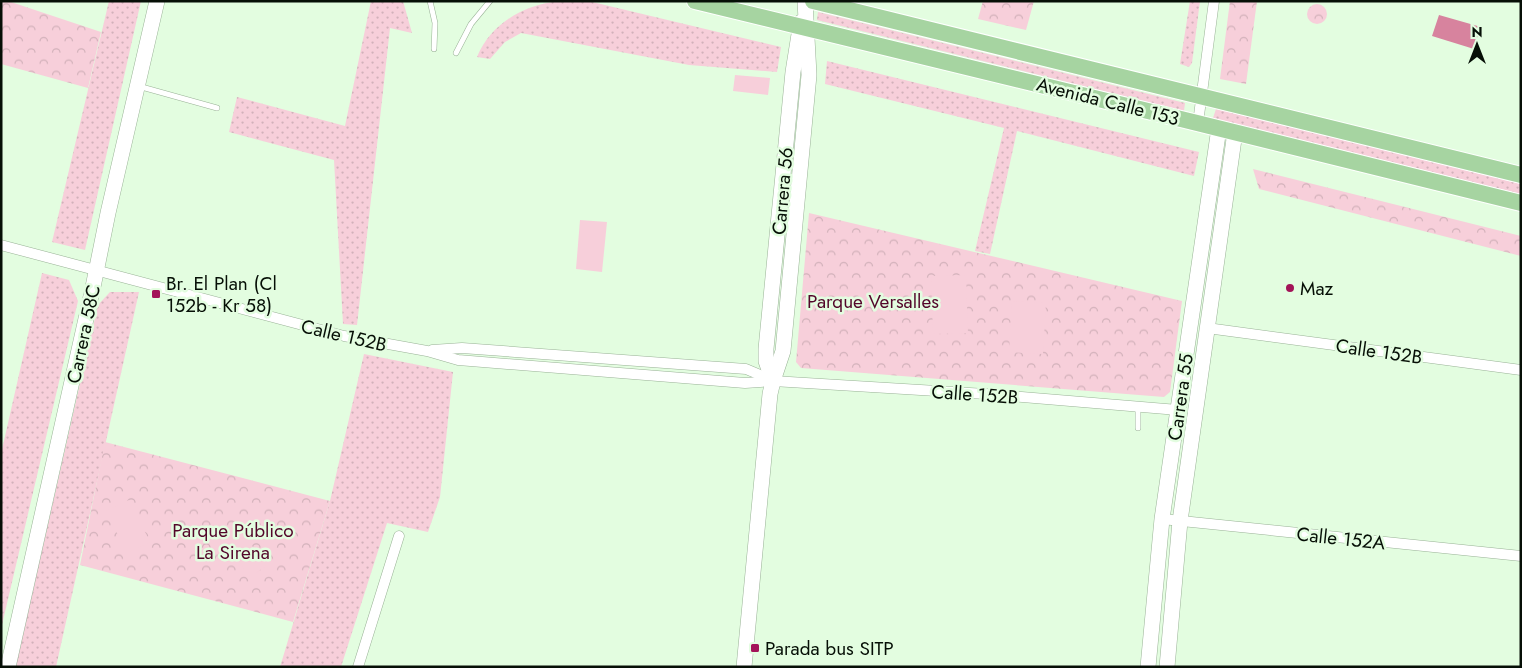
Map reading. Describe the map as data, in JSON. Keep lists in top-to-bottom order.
{
  "streets": {
    "main road": ["Avenida Calle 153"],
    "street": [
      "Carrera 56",
      "Carrera 58C",
      "Calle 152B",
      "Carrera 55",
      "Calle 152A"
    ]
  },
  "crossings": [
    ["Avenida Calle 153", "Carrera 56"],
    ["Avenida Calle 153", "Carrera 55"],
    ["Carrera 56", "Calle 152B"],
    ["Carrera 58C", "Calle 152B"],
    ["Calle 152B", "Carrera 55"],
    ["Carrera 55", "Calle 152A"]
  ],
  "parks": ["Parque Versalles", "Parque Público La Sirena"],
  "places": {
    "other": ["Maz"],
    "transit": ["Br. El Plan (Cl 152b - Kr 58)", "Parada bus SITP"]
  },
  "north": "top"
}
